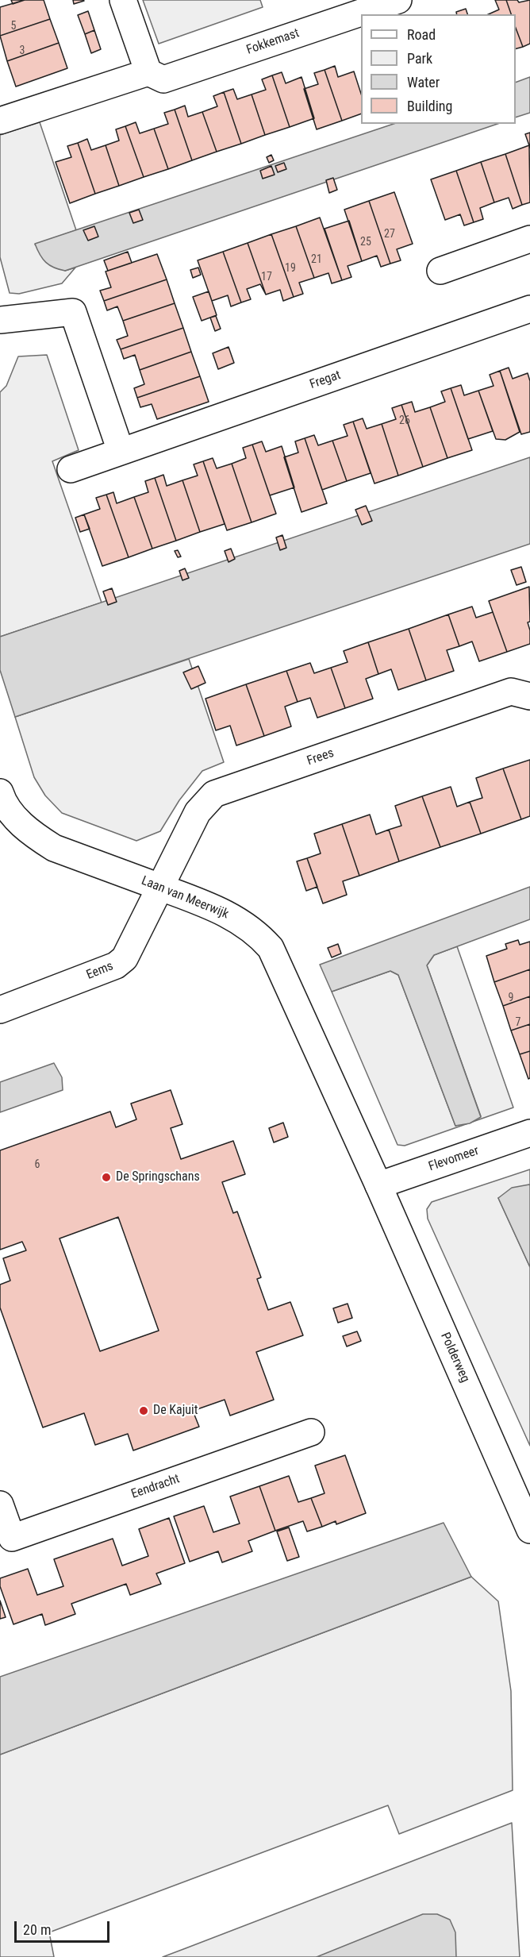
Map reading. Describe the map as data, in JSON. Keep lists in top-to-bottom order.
{
  "streets": {
    "street": [
      "Fokkemast",
      "Fregat",
      "Frees",
      "Laan van Meerwijk",
      "Eems",
      "Flevomeer",
      "Polderweg",
      "Eendracht"
    ]
  },
  "crossings": [
    ["Frees", "Laan van Meerwijk"],
    ["Frees", "Eems"],
    ["Laan van Meerwijk", "Eems"],
    ["Laan van Meerwijk", "Flevomeer"],
    ["Laan van Meerwijk", "Polderweg"],
    ["Flevomeer", "Polderweg"]
  ],
  "places": ["De Springschans", "De Kajuit"],
  "house_numbers": [
    "5",
    "3",
    "27",
    "25",
    "21",
    "19",
    "17",
    "26",
    "9",
    "7",
    "6"
  ],
  "legend": [
    "Road",
    "Park",
    "Water",
    "Building"
  ],
  "scale_bar": "20 m"
}
